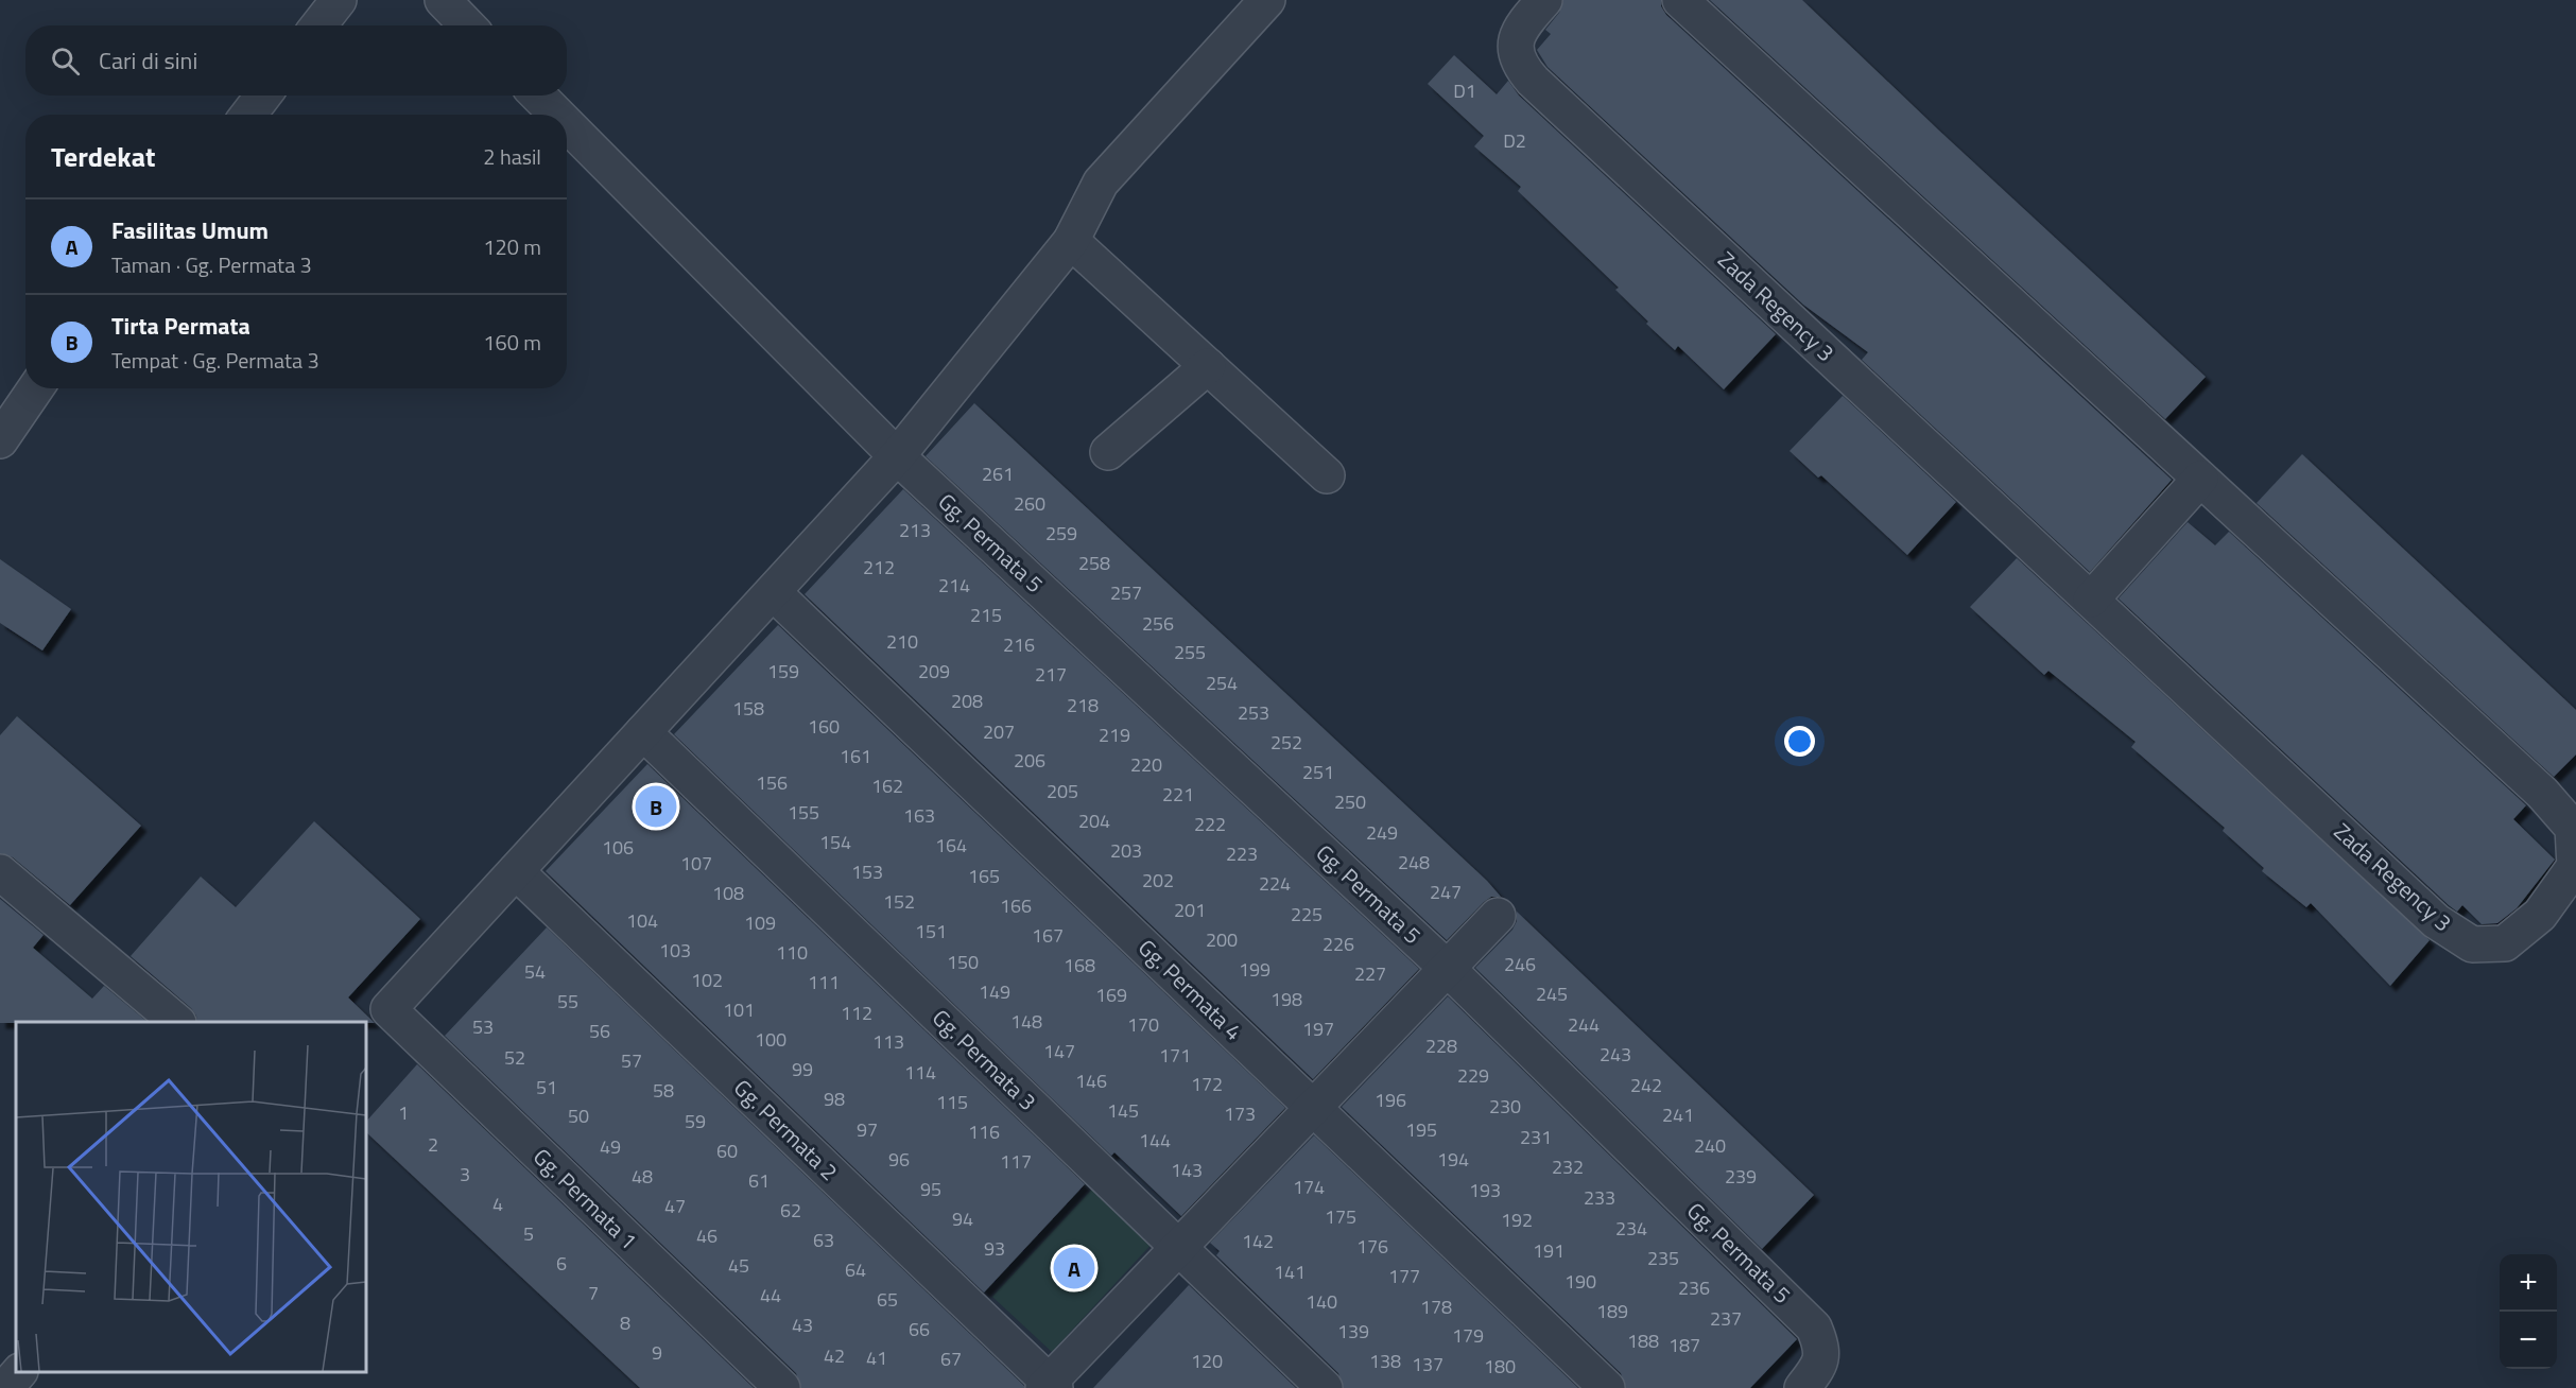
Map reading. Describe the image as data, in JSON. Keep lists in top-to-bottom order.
{
  "streets": {
    "street": [
      "Zada Regency 3",
      "Gg. Permata 5",
      "Gg. Permata 4",
      "Gg. Permata 3",
      "Gg. Permata 2",
      "Gg. Permata 1"
    ]
  },
  "crossings": [
    ["Gg. Permata 2", "Gg. Permata 1"]
  ],
  "house_numbers": [
    "D1",
    "D2",
    "261",
    "260",
    "213",
    "259",
    "258",
    "212",
    "214",
    "257",
    "215",
    "256",
    "210",
    "216",
    "255",
    "159",
    "209",
    "217",
    "254",
    "208",
    "218",
    "158",
    "253",
    "160",
    "207",
    "219",
    "252",
    "161",
    "206",
    "220",
    "251",
    "156",
    "162",
    "205",
    "221",
    "250",
    "155",
    "163",
    "204",
    "222",
    "249",
    "154",
    "164",
    "106",
    "203",
    "223",
    "248",
    "107",
    "153",
    "165",
    "202",
    "224",
    "247",
    "108",
    "152",
    "166",
    "201",
    "225",
    "104",
    "109",
    "151",
    "167",
    "200",
    "226",
    "103",
    "110",
    "150",
    "246",
    "168",
    "199",
    "54",
    "227",
    "102",
    "111",
    "149",
    "245",
    "169",
    "198",
    "55",
    "101",
    "112",
    "148",
    "170",
    "244",
    "53",
    "197",
    "56",
    "100",
    "113",
    "228",
    "147",
    "243",
    "171",
    "52",
    "57",
    "99",
    "114",
    "229",
    "146",
    "172",
    "242",
    "51",
    "58",
    "98",
    "196",
    "115",
    "230",
    "145",
    "1",
    "173",
    "241",
    "50",
    "59",
    "97",
    "195",
    "116",
    "231",
    "144",
    "2",
    "240",
    "49",
    "60",
    "96",
    "194",
    "117",
    "232",
    "143",
    "3",
    "48",
    "239",
    "61",
    "174",
    "95",
    "193",
    "233",
    "4",
    "47",
    "62",
    "175",
    "94",
    "192",
    "234",
    "5",
    "46",
    "63",
    "142",
    "176",
    "93",
    "191",
    "235",
    "6",
    "45",
    "64",
    "141",
    "177",
    "190",
    "236",
    "7",
    "44",
    "65",
    "140",
    "178",
    "189",
    "237",
    "8",
    "43",
    "66",
    "139",
    "179",
    "188",
    "187",
    "9",
    "42",
    "41",
    "67",
    "120",
    "138",
    "137",
    "180"
  ],
  "page": {
    "search": "Cari di sini",
    "heading": ["Terdekat", "2 hasil"],
    "list": [
      {
        "mark": "A",
        "name": "Fasilitas Umum",
        "note": "Taman · Gg. Permata 3",
        "value": "120 m"
      },
      {
        "mark": "B",
        "name": "Tirta Permata",
        "note": "Tempat · Gg. Permata 3",
        "value": "160 m"
      }
    ],
    "pins": ["B", "A"],
    "map_buttons": ["+", "−"]
  }
}
